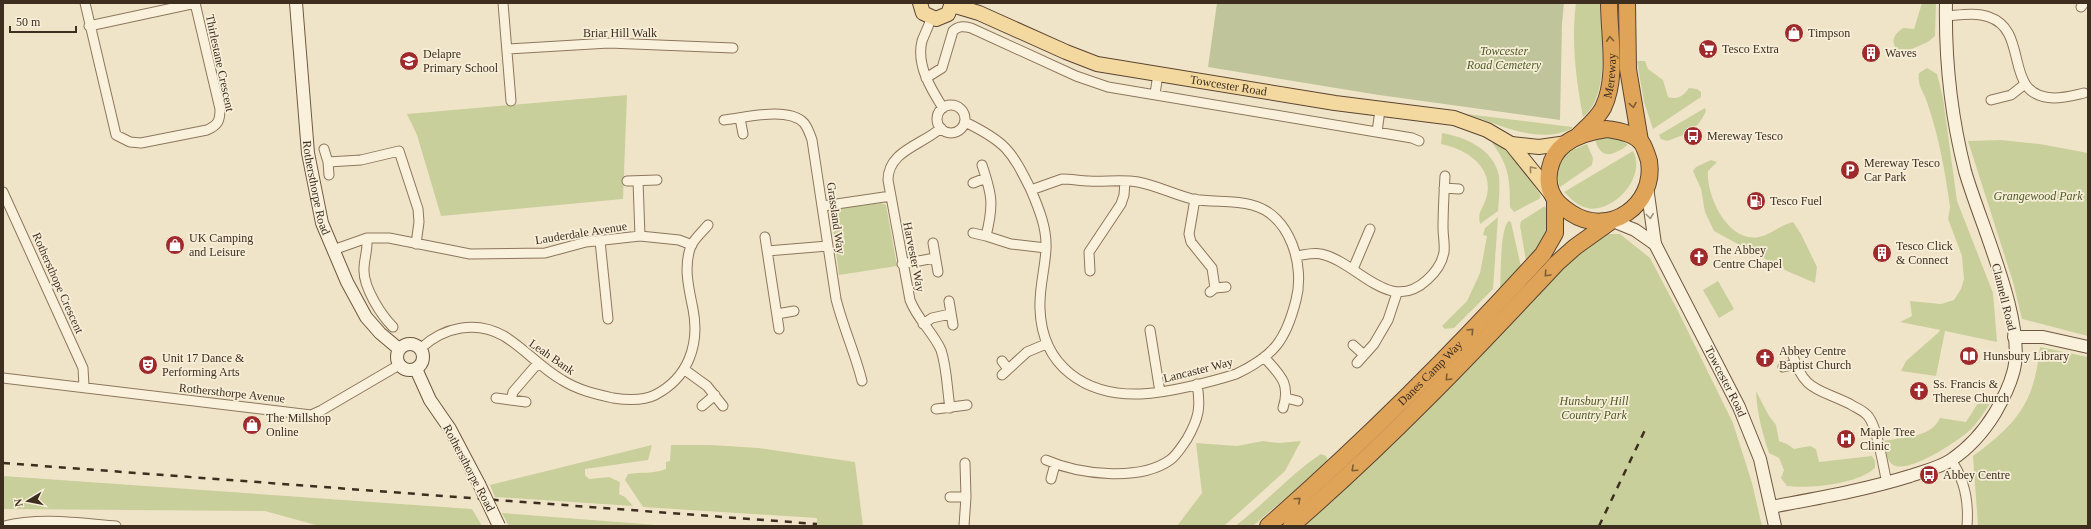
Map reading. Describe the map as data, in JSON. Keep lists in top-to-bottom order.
{
  "streets": {
    "highway": ["Mereway", "Danes Camp Way"],
    "main road": ["Towcester Road"],
    "street": [
      "Briar Hill Walk",
      "Thirlestane Crescent",
      "Rothersthorpe Road",
      "Grassland Way",
      "Lauderdale Avenue",
      "Harvester Way",
      "Rothersthope Crescent",
      "Clannell Road",
      "Leah Bank",
      "Lancaster Way",
      "Rothersthorpe Avenue"
    ]
  },
  "crossings": [
    ["Mereway", "Towcester Road"],
    ["Mereway", "Danes Camp Way"],
    ["Towcester Road", "Clannell Road"],
    ["Towcester Road", "Danes Camp Way"],
    ["Rothersthorpe Road", "Lauderdale Avenue"],
    ["Rothersthorpe Road", "Leah Bank"],
    ["Rothersthorpe Road", "Rothersthorpe Avenue"],
    ["Lauderdale Avenue", "Leah Bank"],
    ["Rothersthope Crescent", "Rothersthorpe Avenue"],
    ["Leah Bank", "Rothersthorpe Avenue"]
  ],
  "parks": ["Towcester Road Cemetery", "Grangewood Park", "Hunsbury Hill Country Park"],
  "places": {
    "shop": ["Timpson", "UK Camping and Leisure", "The Millshop Online"],
    "supermarket": ["Tesco Extra"],
    "building": ["Waves", "Tesco Click & Connect"],
    "school or university": ["Delapre Primary School"],
    "bus stop": ["Mereway Tesco", "Abbey Centre"],
    "parking": ["Mereway Tesco Car Park"],
    "fuel station": ["Tesco Fuel"],
    "church": ["The Abbey Centre Chapel", "Abbey Centre Baptist Church", "Ss. Francis & Therese Church"],
    "library": ["Hunsbury Library"],
    "theatre": ["Unit 17 Dance & Performing Arts"],
    "hospital": ["Maple Tree Clinic"]
  },
  "scale_bar": "50 m",
  "north": "left"
}
